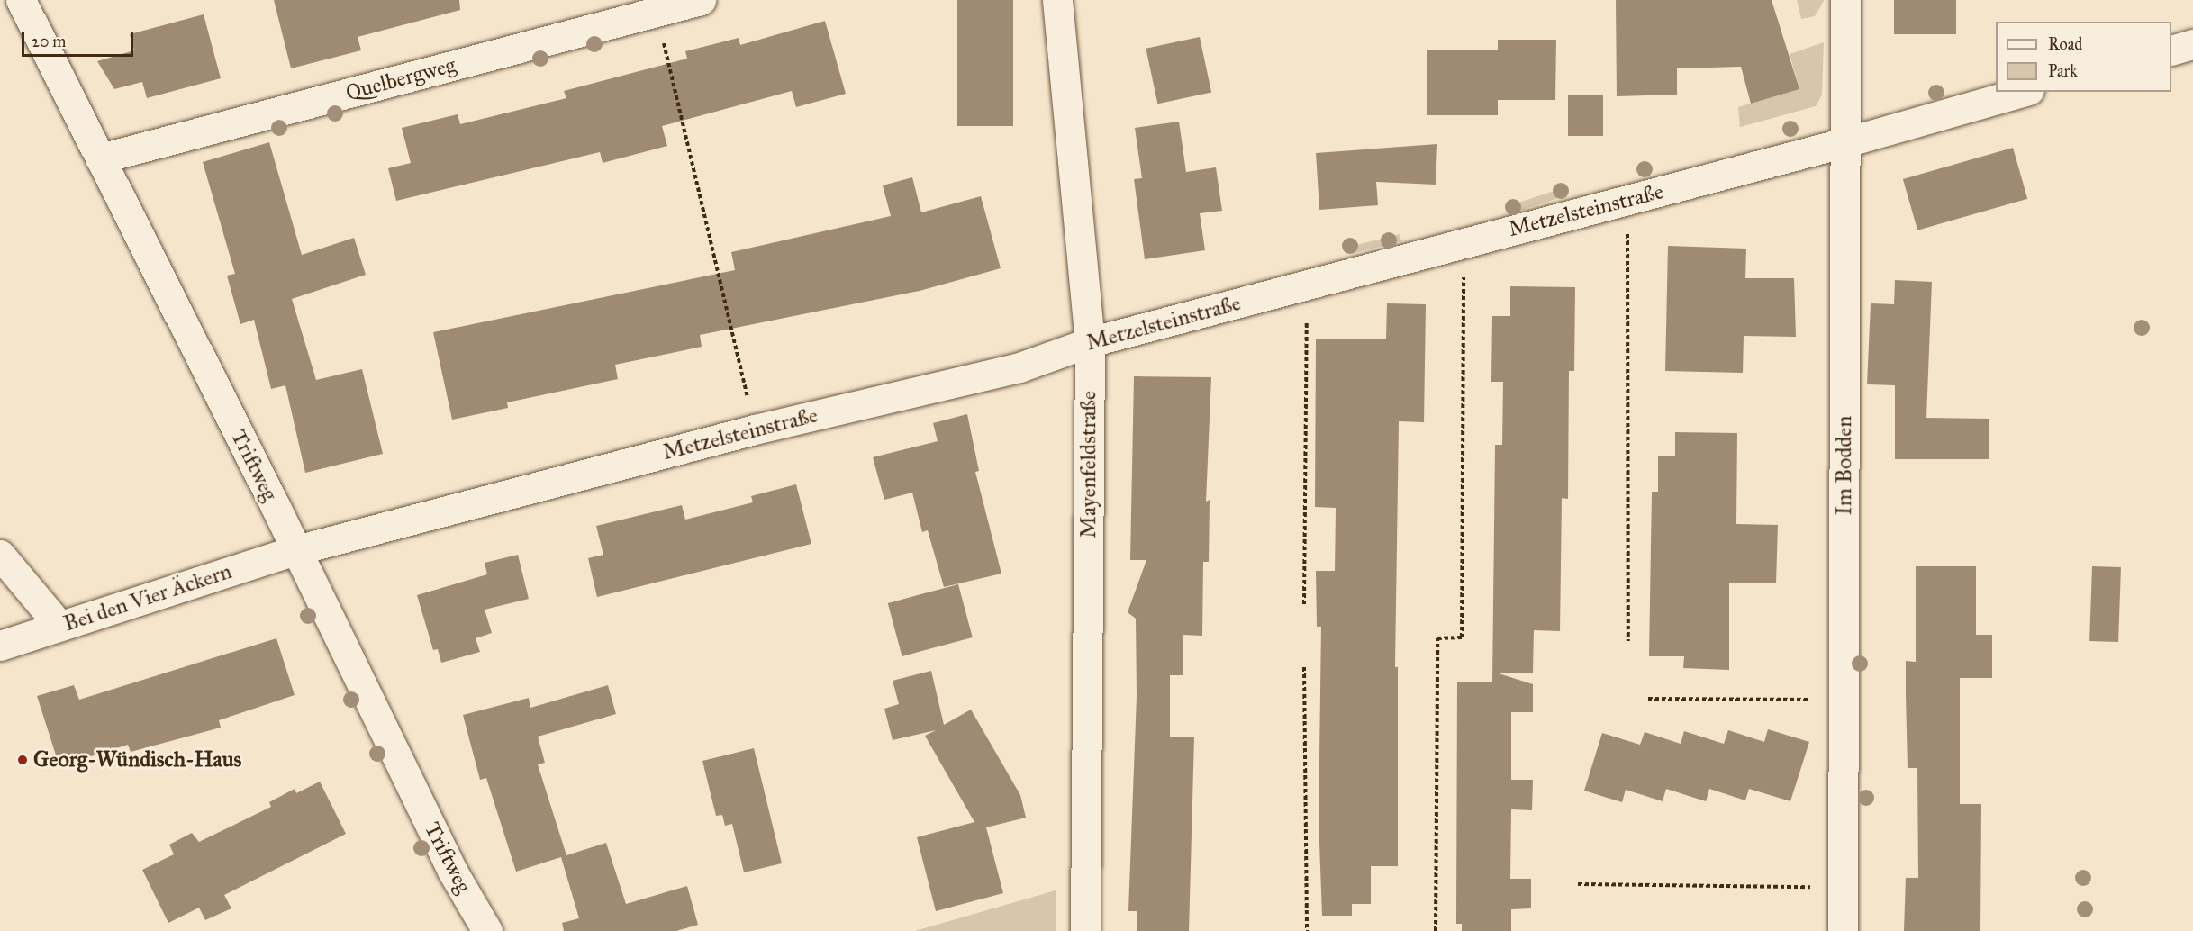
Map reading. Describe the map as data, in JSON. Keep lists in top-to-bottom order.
{
  "streets": {
    "street": [
      "Quelbergweg",
      "Metzelsteinstraße",
      "Mayenfeldstraße",
      "Triftweg",
      "Im Bodden",
      "Bei den Vier Äckern"
    ]
  },
  "crossings": [
    ["Quelbergweg", "Triftweg"],
    ["Metzelsteinstraße", "Mayenfeldstraße"],
    ["Metzelsteinstraße", "Triftweg"],
    ["Metzelsteinstraße", "Im Bodden"],
    ["Metzelsteinstraße", "Bei den Vier Äckern"],
    ["Triftweg", "Bei den Vier Äckern"]
  ],
  "places": ["Georg-Wündisch-Haus"],
  "legend": ["Road", "Park"],
  "scale_bar": "20 m"
}
